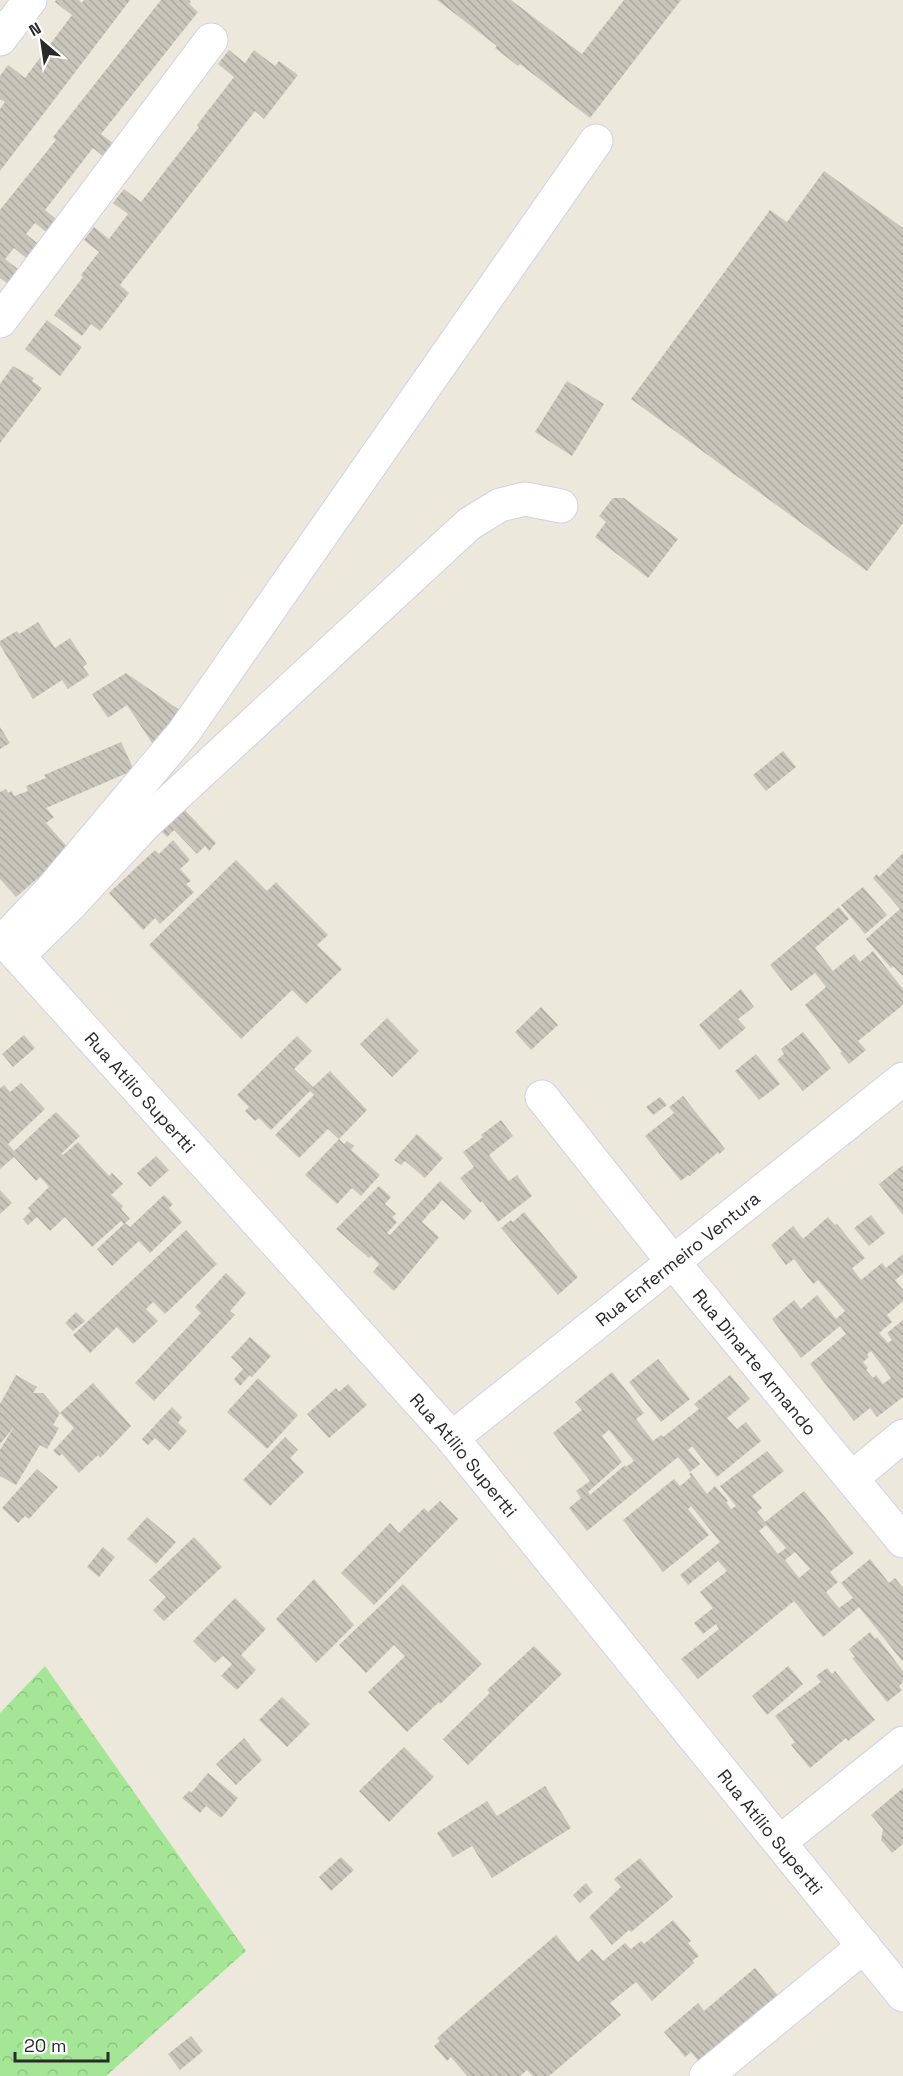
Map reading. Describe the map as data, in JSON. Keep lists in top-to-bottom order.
{
  "streets": {
    "street": ["Rua Atílio Supertti", "Rua Enfermeiro Ventura", "Rua Dinarte Armando"]
  },
  "crossings": [
    ["Rua Atílio Supertti", "Rua Enfermeiro Ventura"],
    ["Rua Enfermeiro Ventura", "Rua Dinarte Armando"]
  ],
  "scale_bar": "20 m",
  "north": "top left"
}
